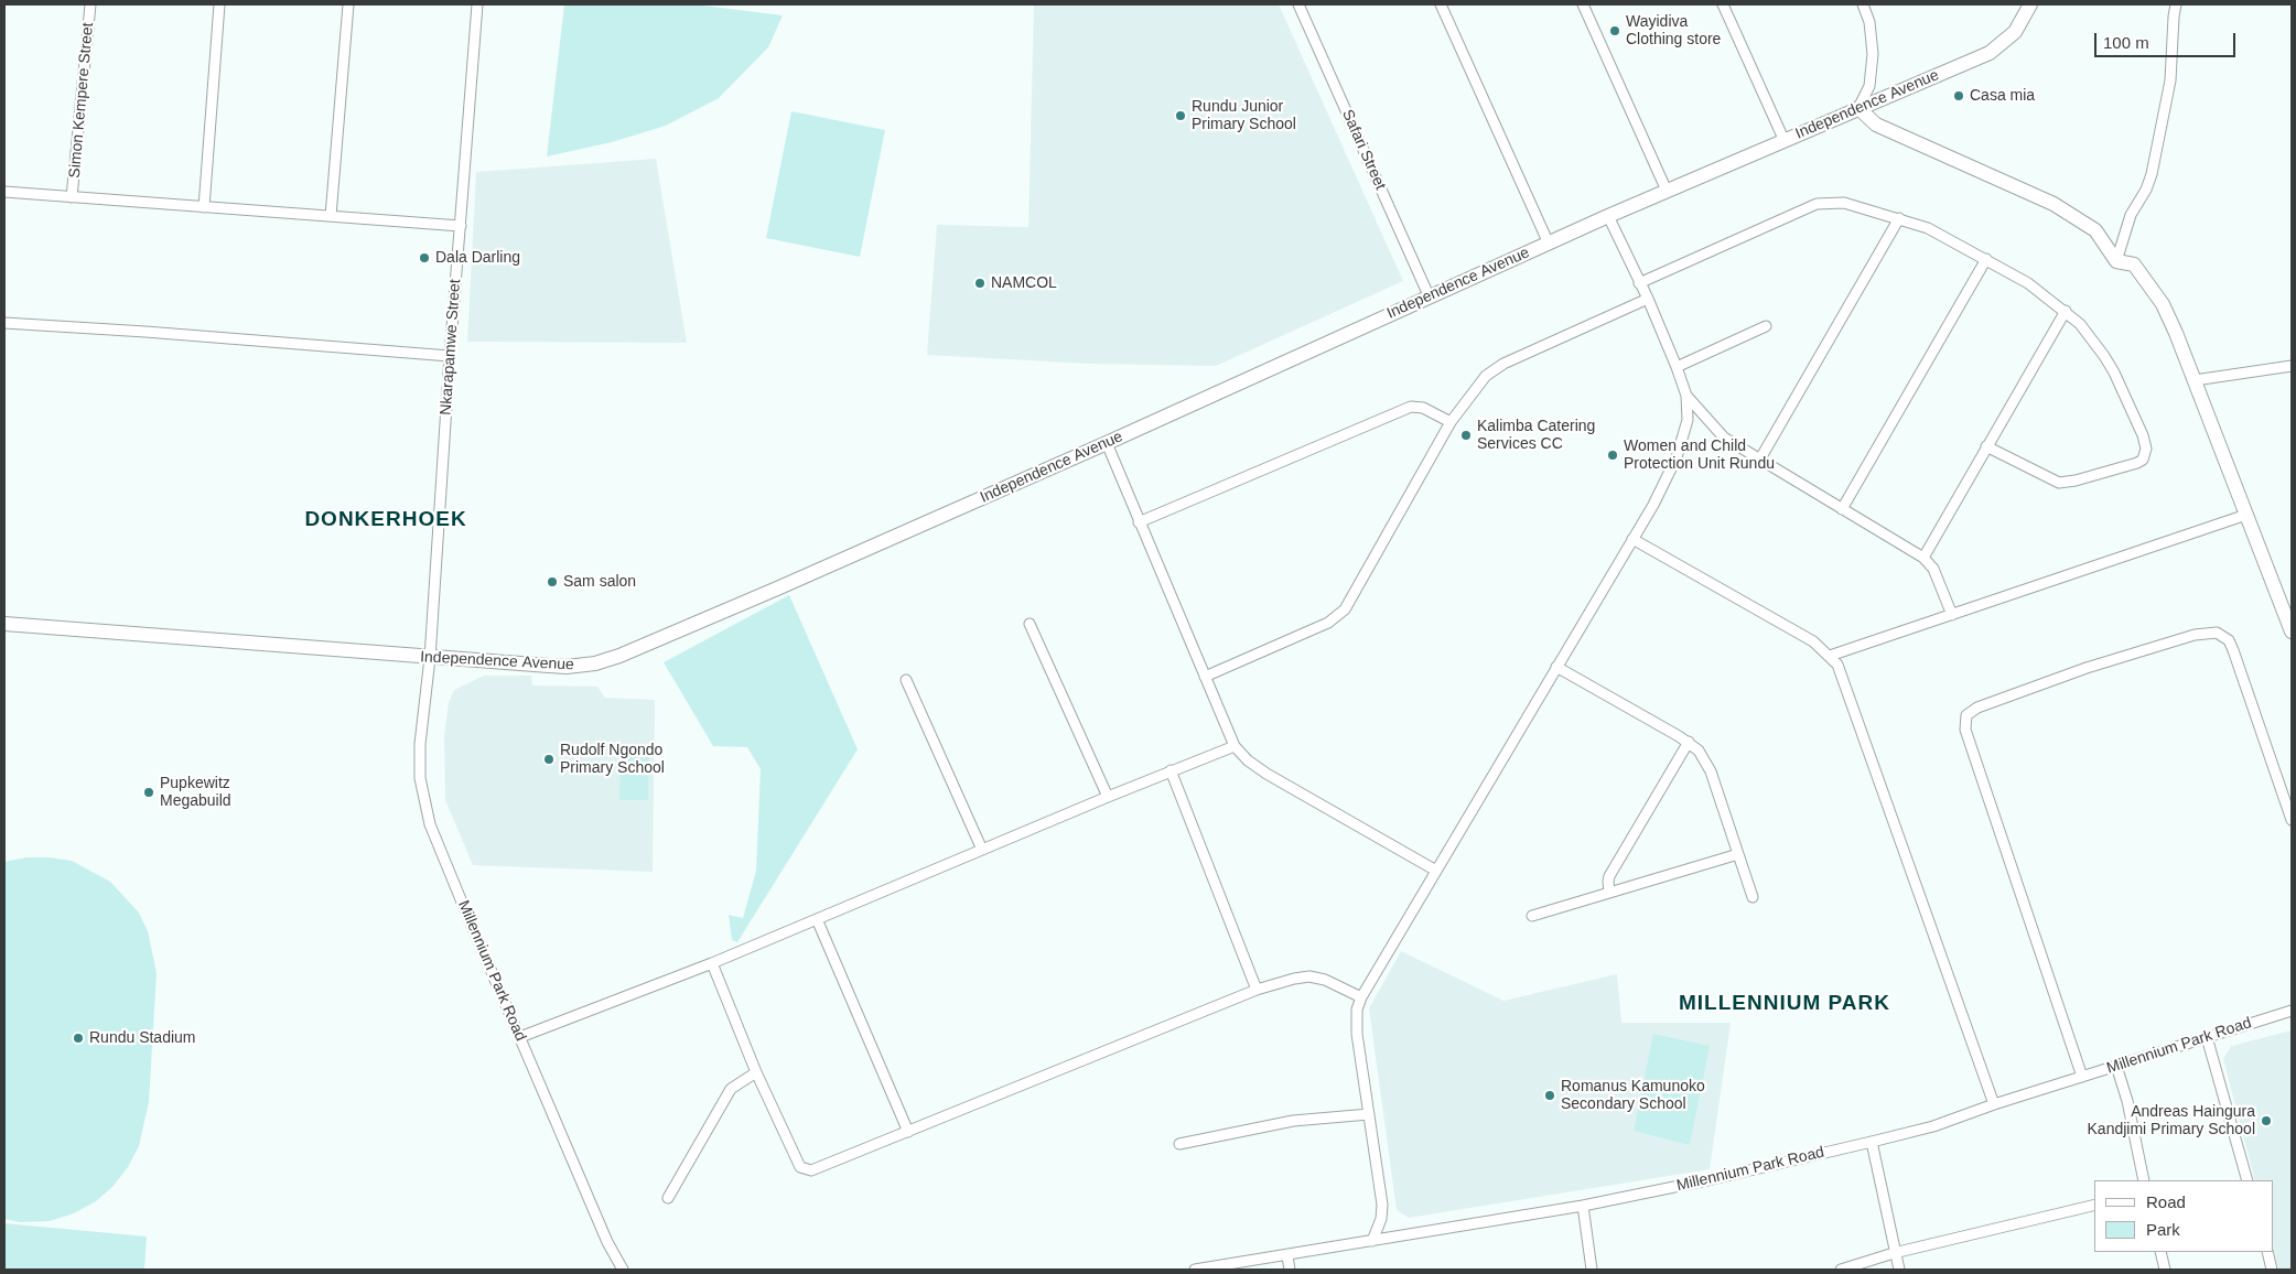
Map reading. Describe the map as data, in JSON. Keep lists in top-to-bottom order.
{
  "streets": {
    "street": [
      "Simon Kempere Street",
      "Independence Avenue",
      "Safari Street",
      "Nkarapamwe Street",
      "Millennium Park Road"
    ]
  },
  "crossings": [
    ["Independence Avenue", "Safari Street"],
    ["Independence Avenue", "Nkarapamwe Street"],
    ["Independence Avenue", "Millennium Park Road"],
    ["Nkarapamwe Street", "Millennium Park Road"]
  ],
  "districts": ["DONKERHOEK", "MILLENNIUM PARK"],
  "places": [
    "Wayidiva Clothing store",
    "Casa mia",
    "Rundu Junior Primary School",
    "Dala Darling",
    "NAMCOL",
    "Kalimba Catering Services CC",
    "Women and Child Protection Unit Rundu",
    "Sam salon",
    "Rudolf Ngondo Primary School",
    "Pupkewitz Megabuild",
    "Rundu Stadium",
    "Romanus Kamunoko Secondary School",
    "Andreas Haingura Kandjimi Primary School"
  ],
  "legend": ["Road", "Park"],
  "scale_bar": "100 m"
}
